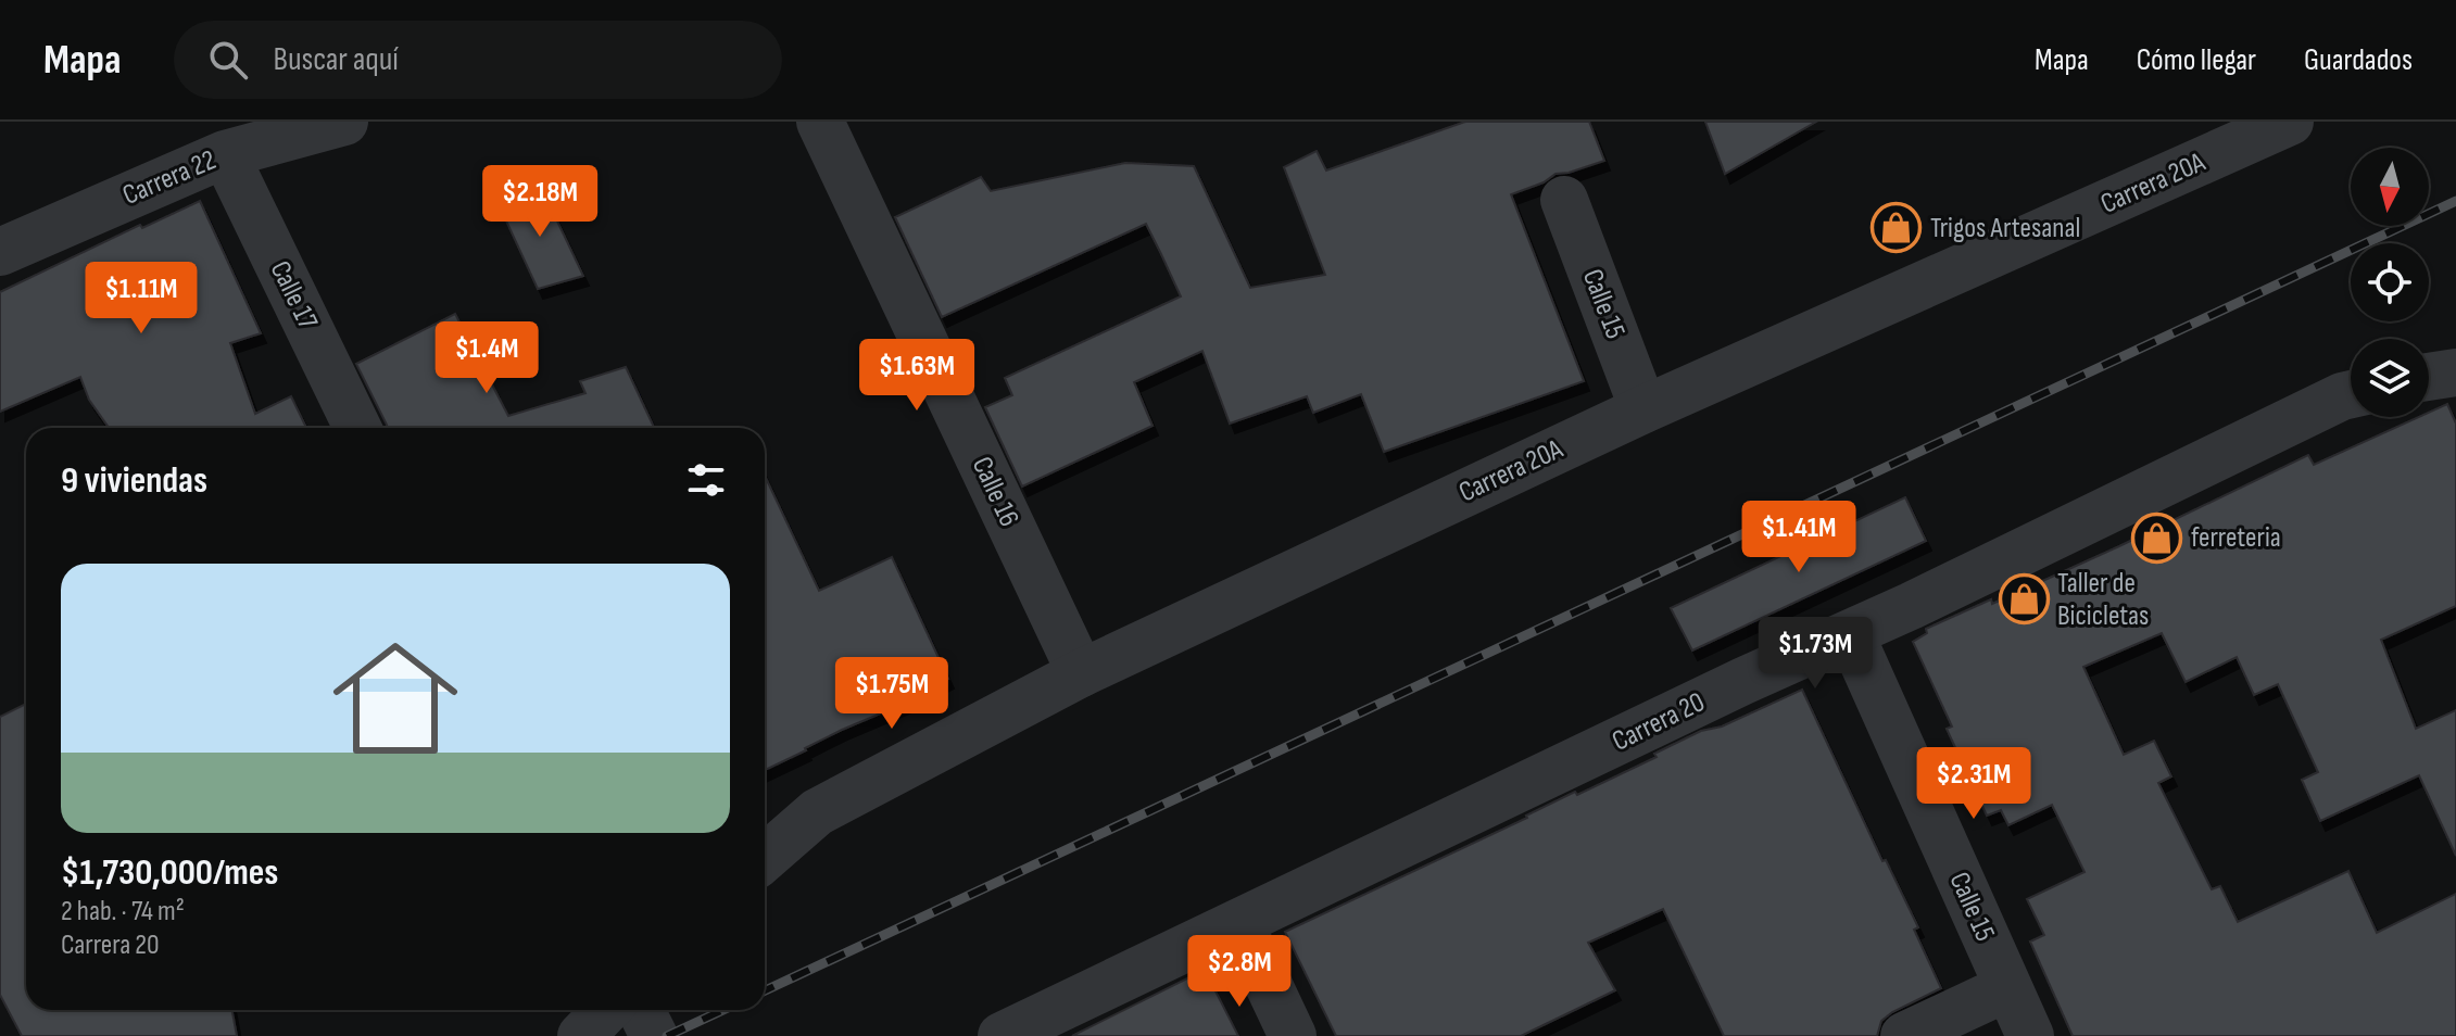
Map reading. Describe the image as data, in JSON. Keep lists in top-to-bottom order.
{
  "streets": {
    "street": [
      "Carrera 22",
      "Carrera 20A",
      "Calle 17",
      "Calle 15",
      "Calle 16",
      "Carrera 20"
    ]
  },
  "crossings": [
    ["Carrera 22", "Calle 17"],
    ["Carrera 20A", "Calle 15"],
    ["Carrera 20A", "Calle 16"],
    ["Calle 15", "Carrera 20"]
  ],
  "places": {
    "shop": ["Trigos Artesanal", "ferreteria", "Taller de Bicicletas"]
  },
  "north": "bottom",
  "page": {
    "header": "Mapa",
    "search": "Buscar aquí",
    "nav": ["Mapa", "Cómo llegar", "Guardados"],
    "price": [
      "$2.18M",
      "$1.11M",
      "$1.4M",
      "$1.63M",
      "$1.41M",
      "$1.73M",
      "$1.75M",
      "$2.31M",
      "$2.8M"
    ],
    "heading": "9 viviendas",
    "list": [
      {
        "name": "$1,730,000/mes",
        "note": "2 hab. · 74 m² · Carrera 20"
      }
    ]
  }
}
